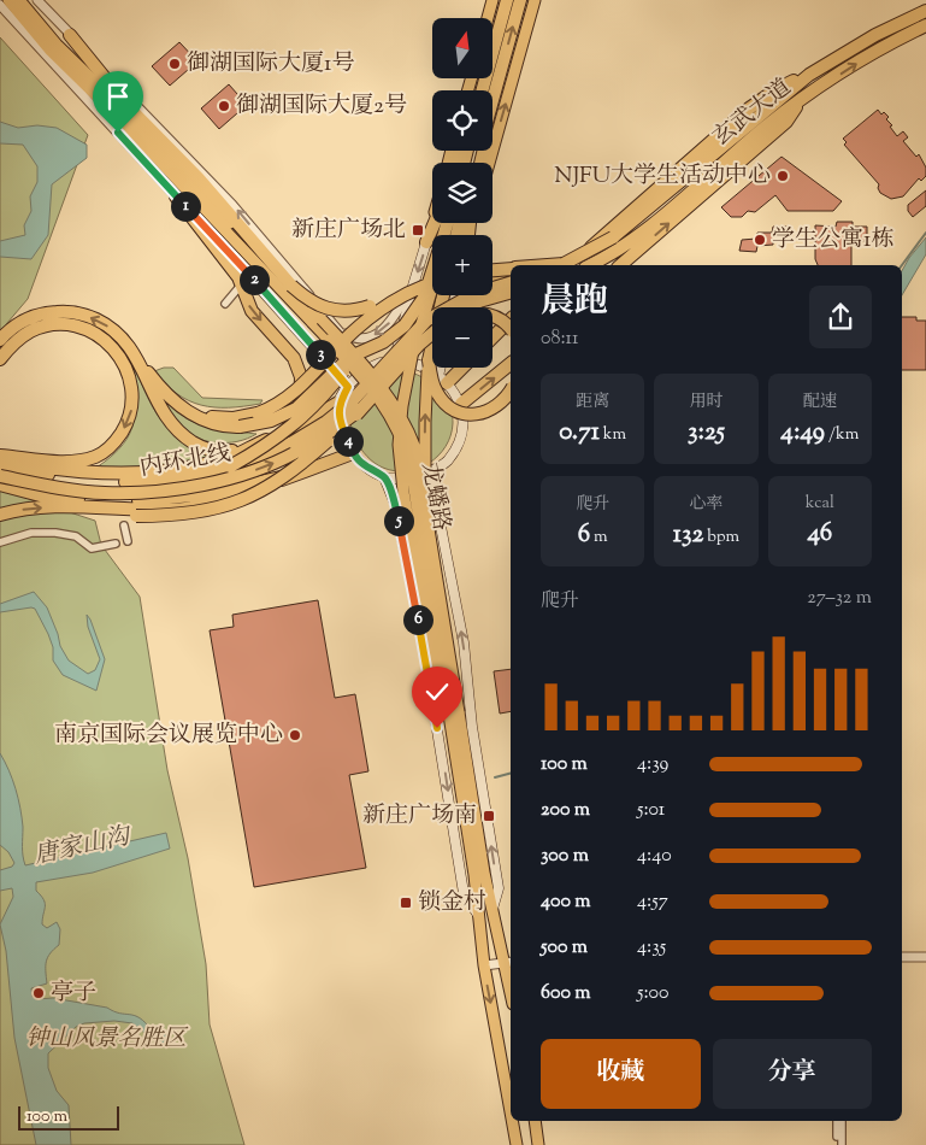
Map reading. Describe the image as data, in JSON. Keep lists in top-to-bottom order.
{
  "streets": {
    "highway": ["玄武大道", "内环北线"],
    "main road": ["龙蟠路"]
  },
  "water": ["唐家山沟"],
  "parks": ["钟山风景名胜区"],
  "places": {
    "other": [
      "御湖国际大厦1号",
      "御湖国际大厦2号",
      "NJFU大学生活动中心",
      "学生公寓1栋",
      "南京国际会议展览中心",
      "亭子"
    ],
    "transit": ["新庄广场北", "新庄广场南", "锁金村"]
  },
  "scale_bar": "100 m",
  "north": "top",
  "page": {
    "map_buttons": ["+", "−"],
    "pins": [
      "1",
      "2",
      "3",
      "4",
      "5",
      "6"
    ],
    "heading": ["晨跑", "08:11"],
    "stats": [
      ["距离", "0.71 km"],
      ["用时", "3:25"],
      ["配速", "4:49 /km"],
      ["爬升", "6 m"],
      ["心率", "132 bpm"],
      ["kcal", "46"]
    ],
    "chart": ["爬升", "27–32 m"],
    "list": [
      {
        "name": "100 m",
        "note": "4:39"
      },
      {
        "name": "200 m",
        "note": "5:01"
      },
      {
        "name": "300 m",
        "note": "4:40"
      },
      {
        "name": "400 m",
        "note": "4:57"
      },
      {
        "name": "500 m",
        "note": "4:35"
      },
      {
        "name": "600 m",
        "note": "5:00"
      }
    ],
    "buttons": ["收藏", "分享"],
    "scale": "100 m"
  }
}
